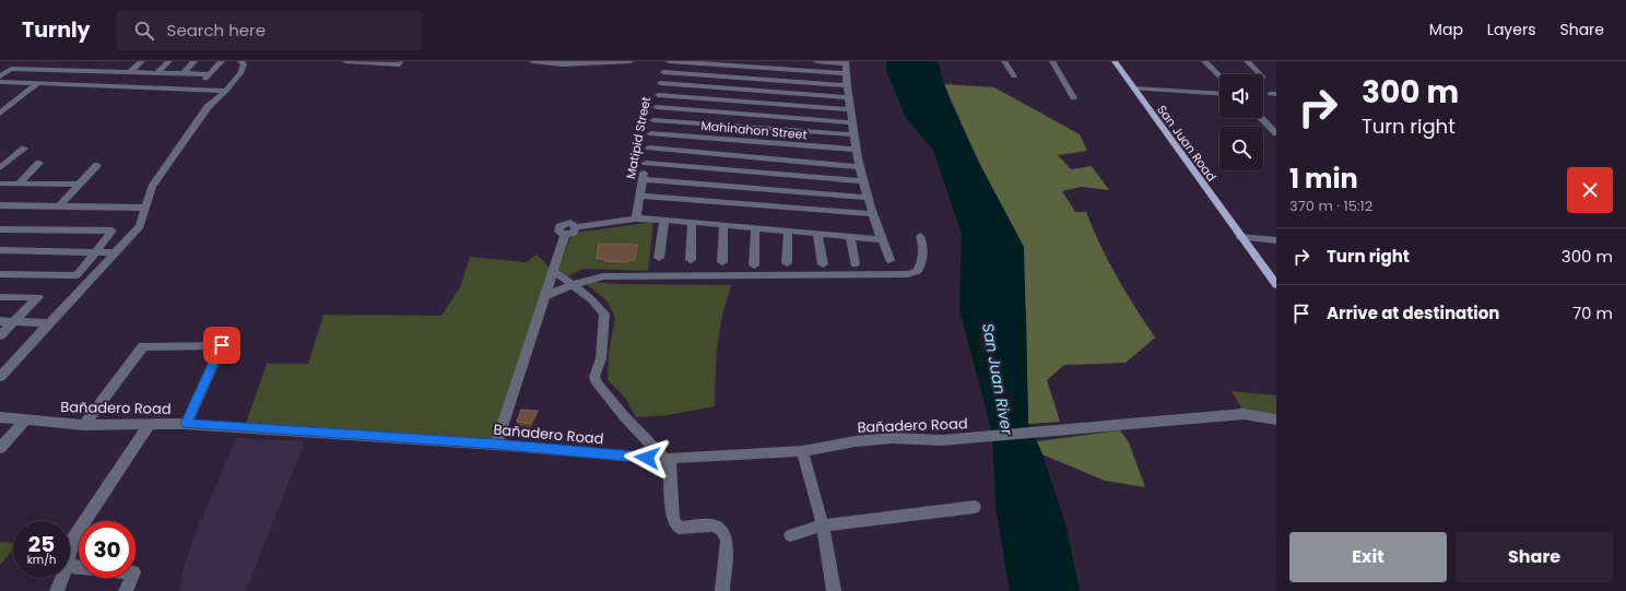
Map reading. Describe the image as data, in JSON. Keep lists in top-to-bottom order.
{
  "streets": {
    "main road": ["San Juan Road"],
    "street": ["Mahinahon Street", "Matipid Street", "Bañadero Road"]
  },
  "crossings": [
    ["Mahinahon Street", "Matipid Street"]
  ],
  "water": ["San Juan River"],
  "page": {
    "header": "Turnly",
    "search": "Search here",
    "nav": ["Map", "Layers", "Share"],
    "turn": ["300 m", "Turn right"],
    "heading": ["1 min", "370 m · 15:12"],
    "list": [
      {
        "name": "Turn right",
        "value": "300 m"
      },
      {
        "name": "Arrive at destination",
        "value": "70 m"
      }
    ],
    "speed": "25 km/h",
    "limit": "30",
    "buttons": ["Exit", "Share"]
  }
}
